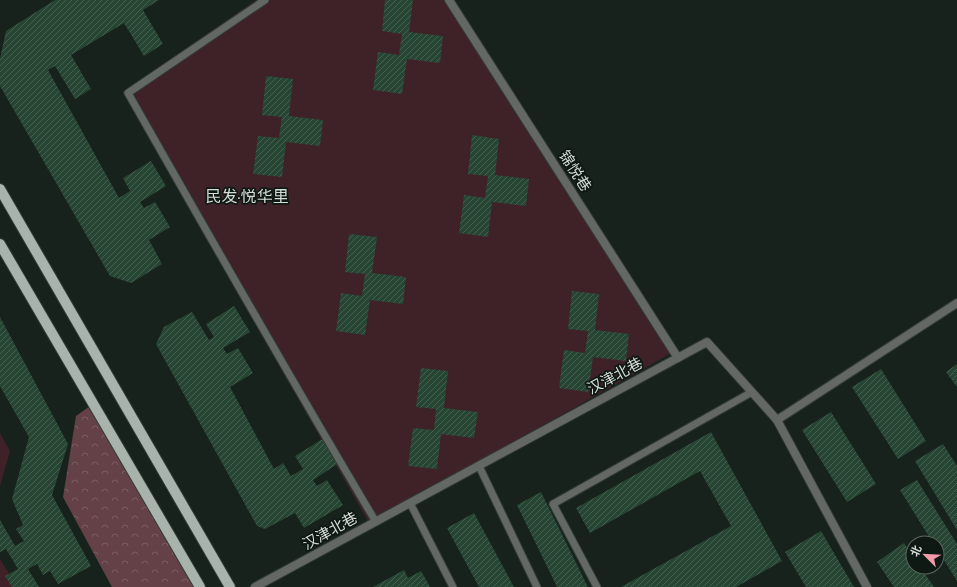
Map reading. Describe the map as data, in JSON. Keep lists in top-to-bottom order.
{
  "streets": {
    "street": ["锦悦巷", "汉津北巷"]
  },
  "crossings": [
    ["锦悦巷", "汉津北巷"]
  ],
  "districts": ["民发·悦华里"],
  "north": "top left"
}
